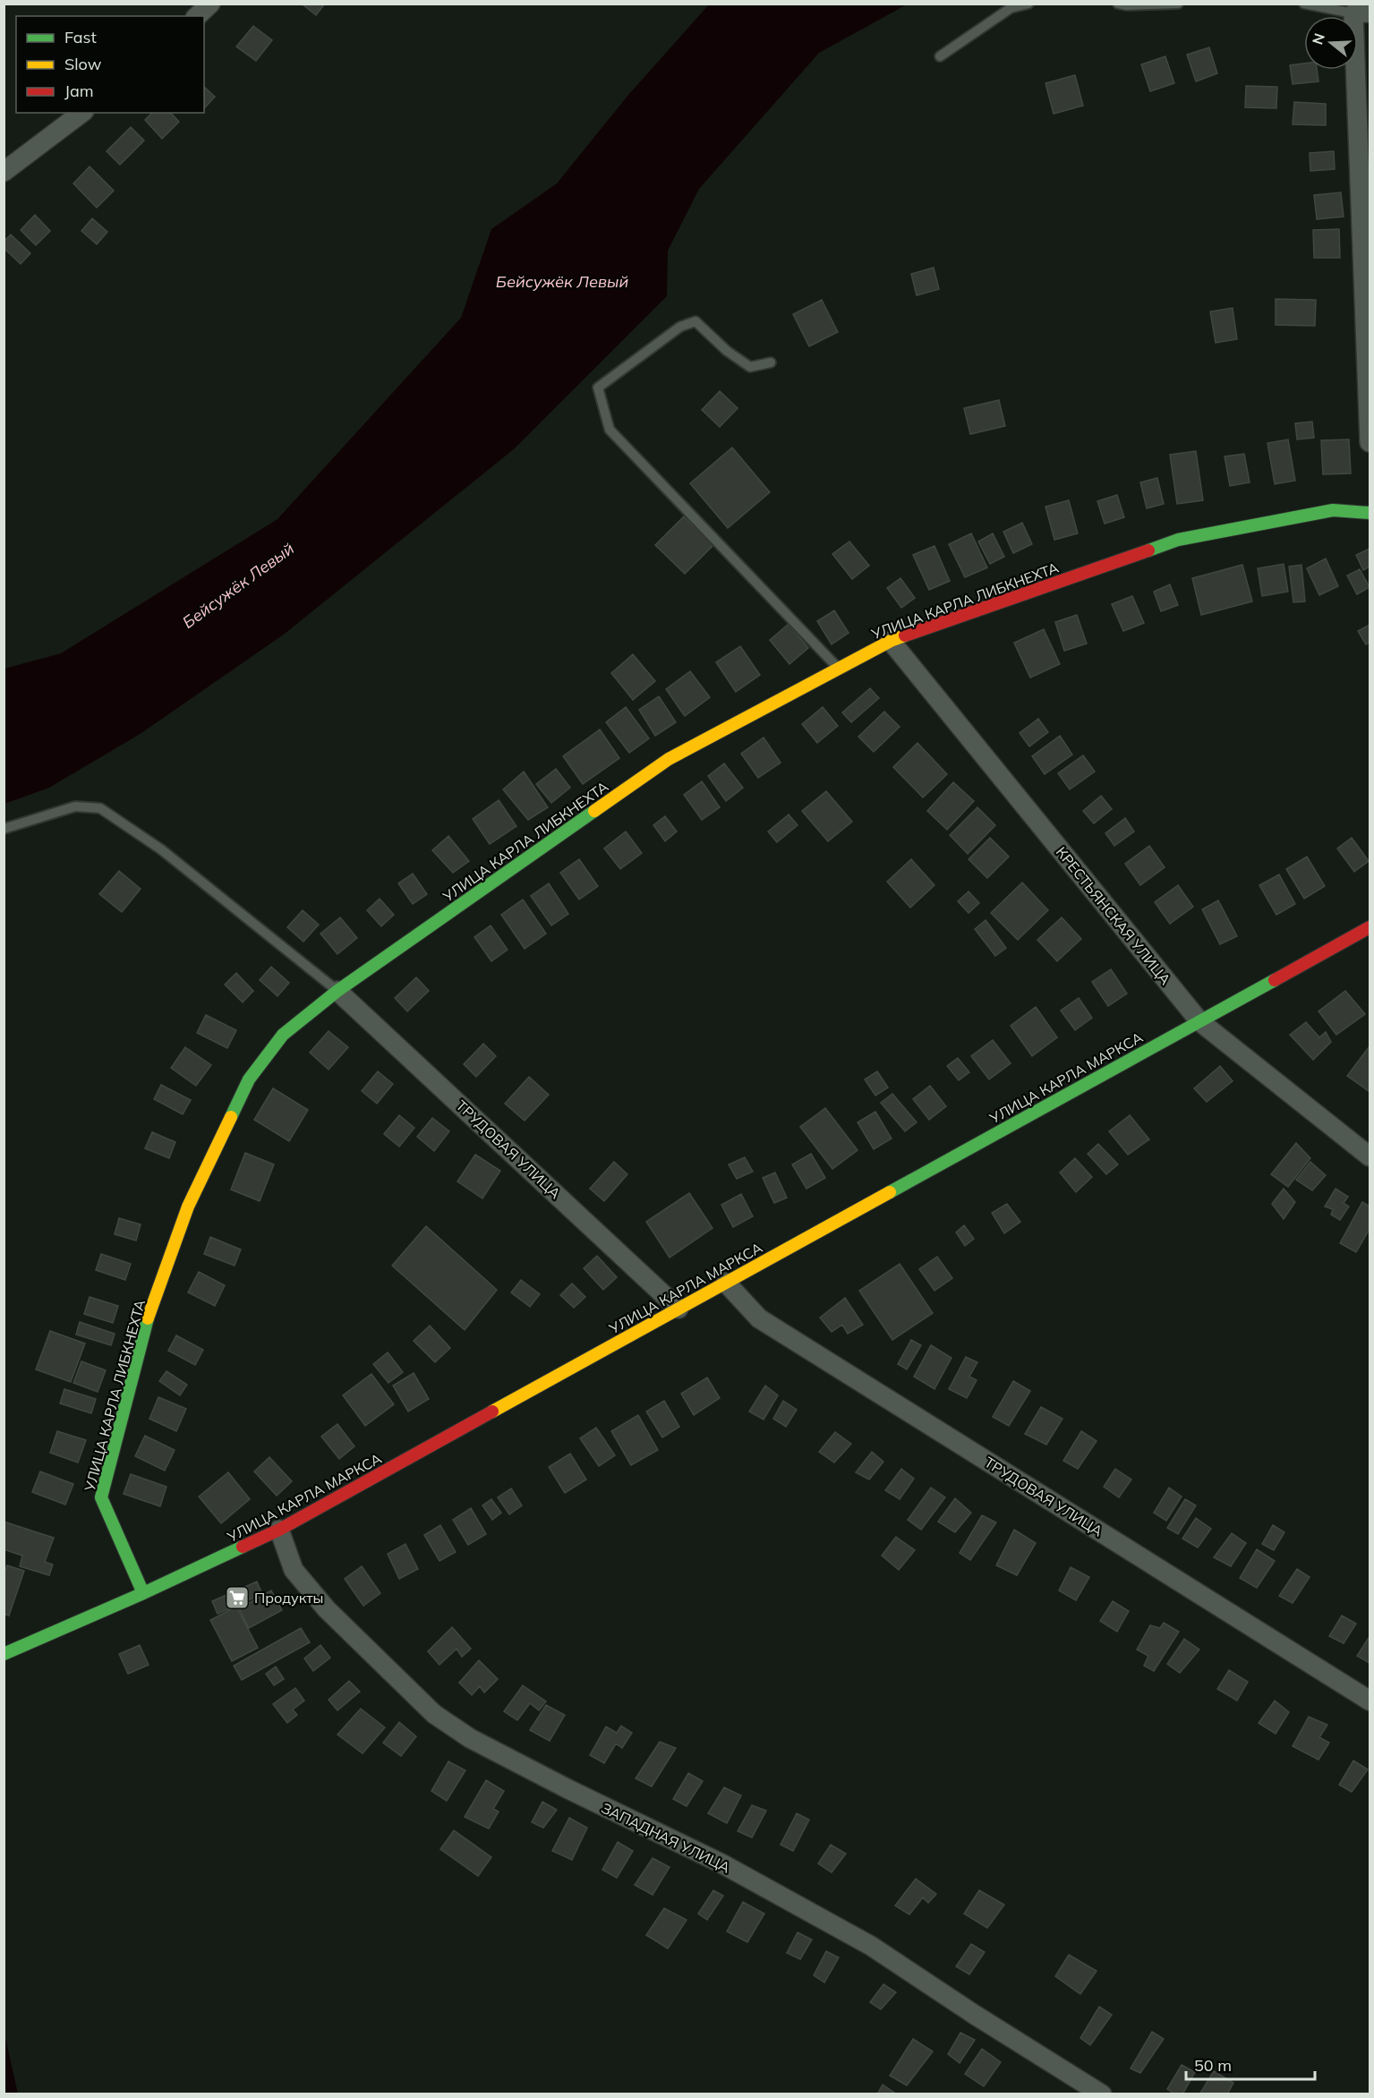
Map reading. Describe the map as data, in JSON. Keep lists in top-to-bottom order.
{
  "streets": {
    "street": [
      "УЛИЦА КАРЛА ЛИБКНЕХТА",
      "КРЕСТЬЯНСКАЯ УЛИЦА",
      "УЛИЦА КАРЛА МАРКСА",
      "ТРУДОВАЯ УЛИЦА",
      "ЗАПАДНАЯ УЛИЦА"
    ]
  },
  "crossings": [
    ["УЛИЦА КАРЛА ЛИБКНЕХТА", "КРЕСТЬЯНСКАЯ УЛИЦА"],
    ["УЛИЦА КАРЛА ЛИБКНЕХТА", "УЛИЦА КАРЛА МАРКСА"],
    ["УЛИЦА КАРЛА ЛИБКНЕХТА", "ТРУДОВАЯ УЛИЦА"],
    ["КРЕСТЬЯНСКАЯ УЛИЦА", "УЛИЦА КАРЛА МАРКСА"],
    ["УЛИЦА КАРЛА МАРКСА", "ТРУДОВАЯ УЛИЦА"],
    ["УЛИЦА КАРЛА МАРКСА", "ЗАПАДНАЯ УЛИЦА"]
  ],
  "water": ["Бейсужёк Левый"],
  "places": {
    "supermarket": ["Продукты"]
  },
  "legend": ["Fast", "Slow", "Jam"],
  "scale_bar": "50 m",
  "north": "left"
}
